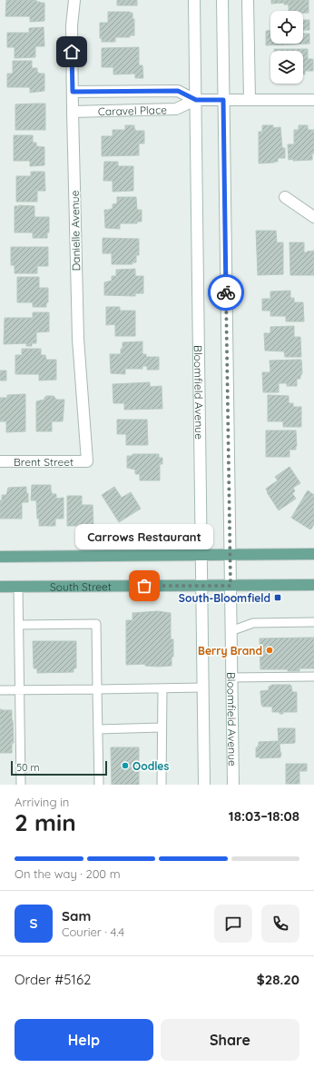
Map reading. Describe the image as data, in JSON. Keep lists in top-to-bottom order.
{
  "streets": {
    "main road": ["South Street"],
    "street": [
      "Caravel Place",
      "Danielle Avenue",
      "Bloomfield Avenue",
      "Brent Street"
    ]
  },
  "crossings": [
    ["Caravel Place", "Danielle Avenue"],
    ["Caravel Place", "Bloomfield Avenue"],
    ["Danielle Avenue", "Brent Street"],
    ["Bloomfield Avenue", "South Street"]
  ],
  "places": {
    "other": ["Carrows Restaurant", "Berry Brand", "Oodles"],
    "transit": ["South-Bloomfield"]
  },
  "scale_bar": "50 m",
  "page": {
    "bubble": "Carrows Restaurant",
    "scale": "50 m",
    "heading": ["2 min", "Arriving in", "18:03–18:08"],
    "panel": [
      "Sam",
      "Courier · 4.4",
      "Order #5162",
      "$28.20"
    ],
    "bar": "On the way · 200 m",
    "round": "S",
    "buttons": ["Help", "Share"]
  }
}
